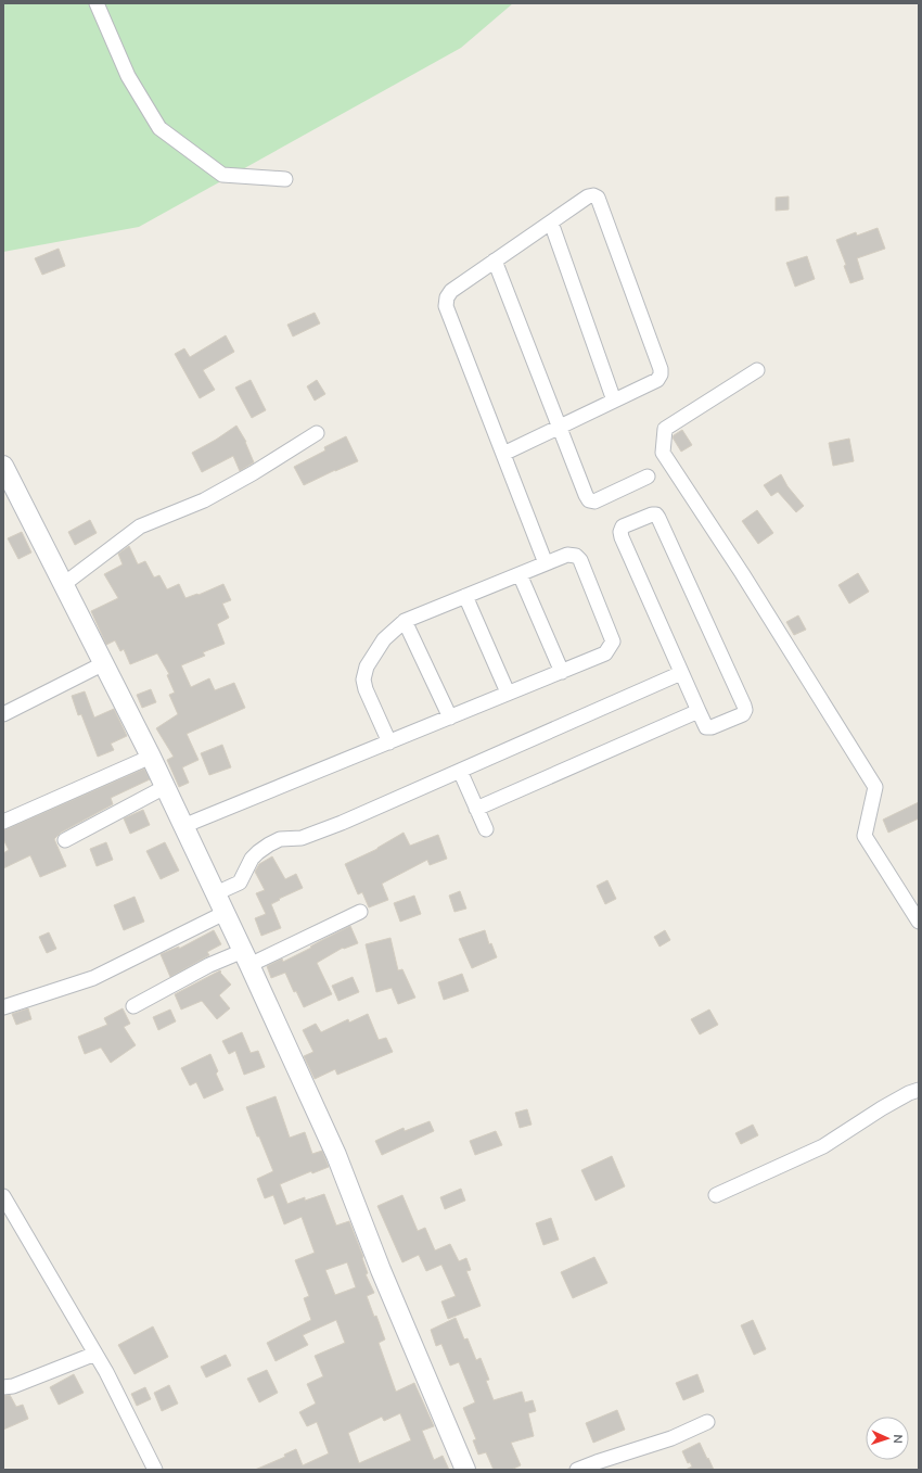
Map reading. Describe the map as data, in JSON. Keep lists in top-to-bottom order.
{
  "north": "right"
}
